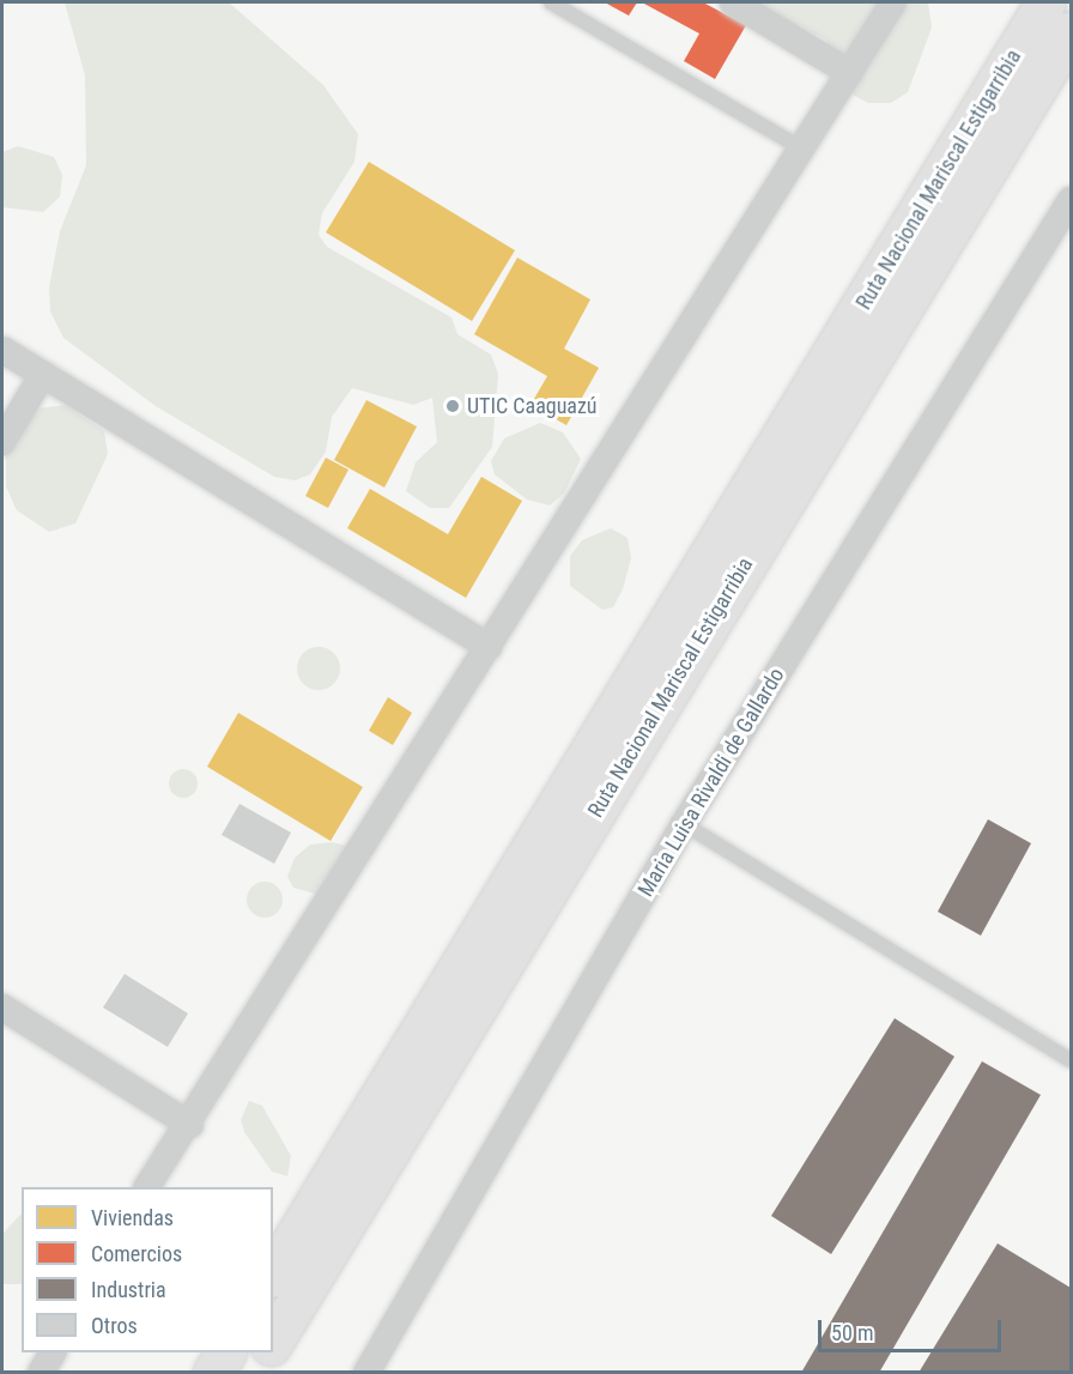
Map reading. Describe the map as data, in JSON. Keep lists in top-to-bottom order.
{
  "streets": {
    "highway": ["Ruta Nacional Mariscal Estigarribia"],
    "street": ["Maria Luisa Rivaldi de Gallardo"]
  },
  "places": ["UTIC Caaguazú"],
  "legend": [
    "Viviendas",
    "Comercios",
    "Industria",
    "Otros"
  ],
  "scale_bar": "50 m"
}
